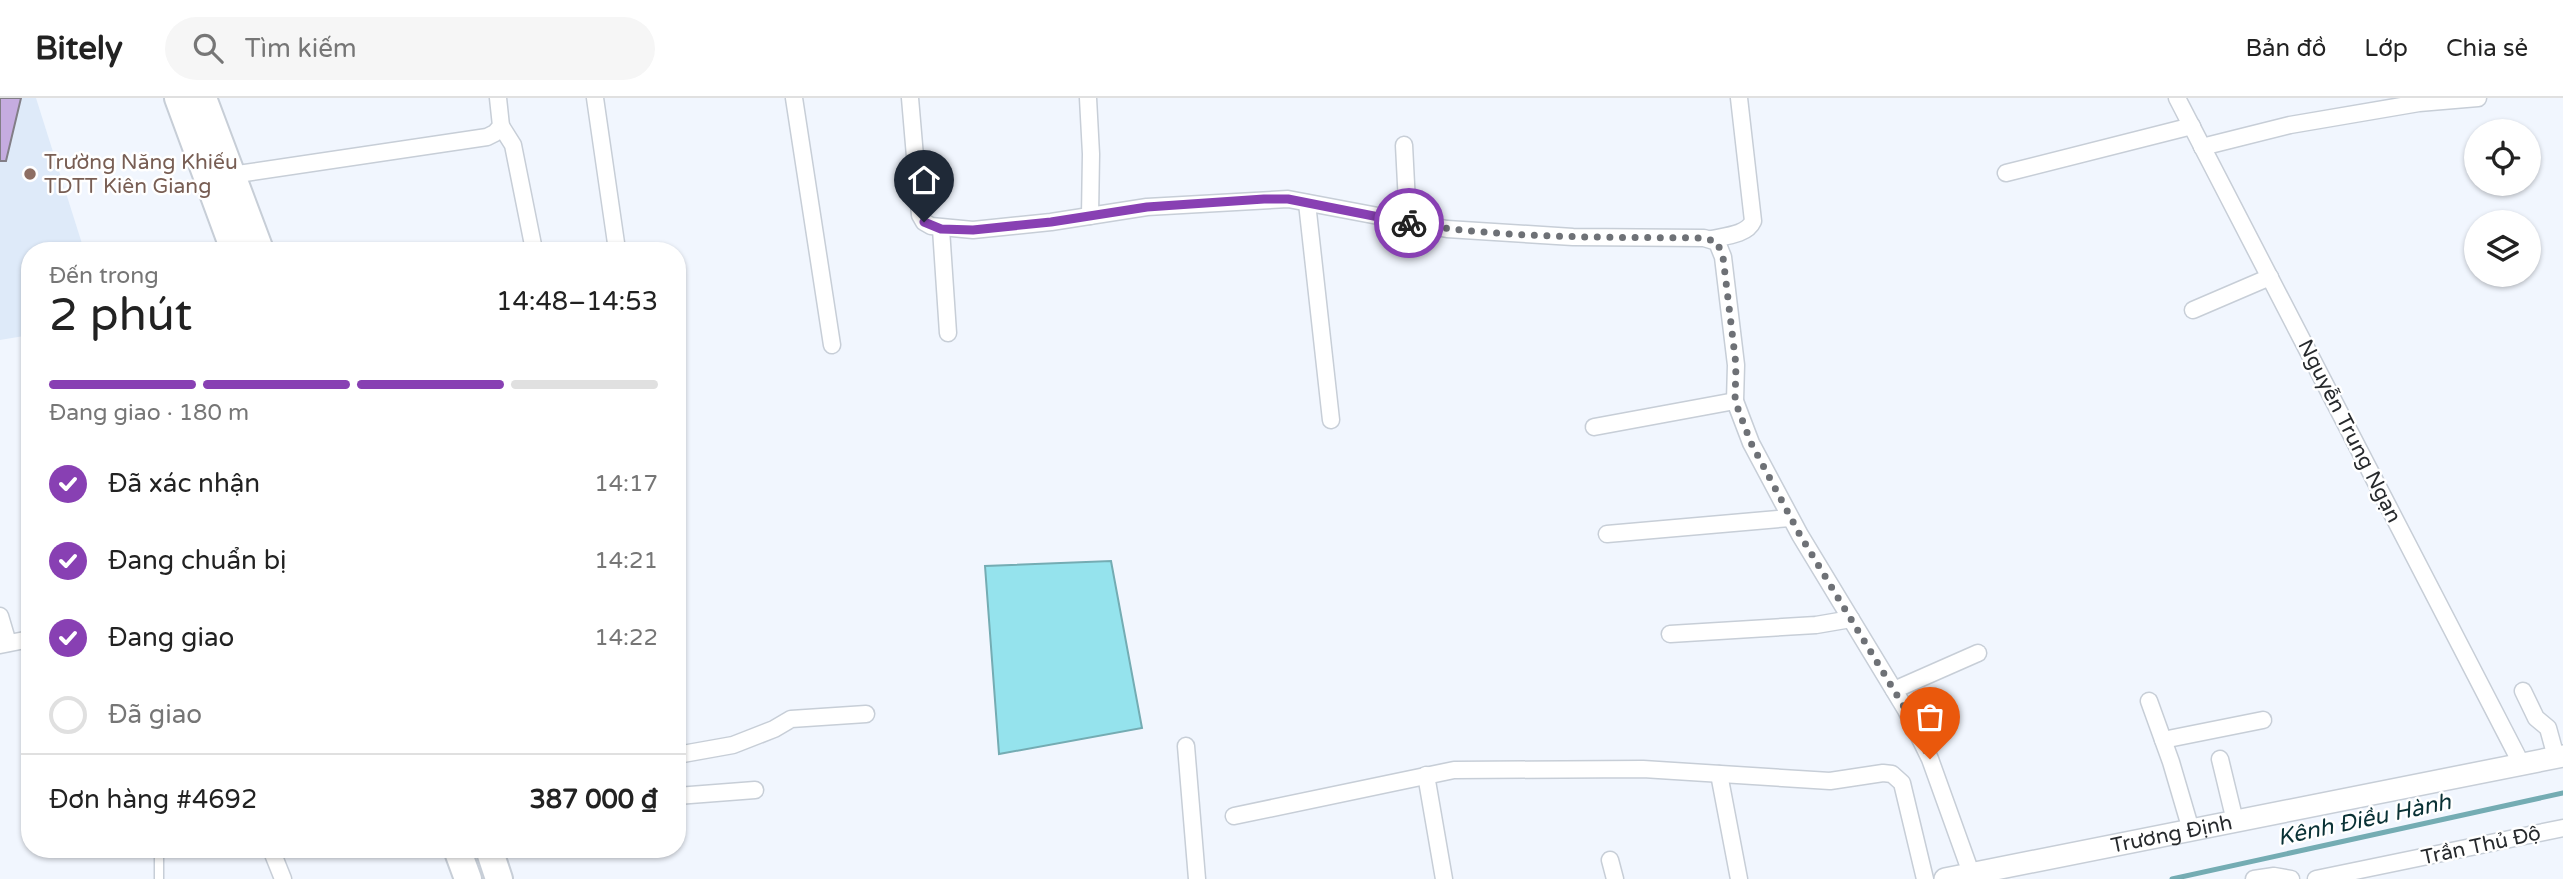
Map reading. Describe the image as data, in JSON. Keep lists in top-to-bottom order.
{
  "streets": {
    "street": ["Nguyễn Trung Ngạn", "Trương Định", "Trần Thủ Độ"]
  },
  "crossings": [
    ["Nguyễn Trung Ngạn", "Trương Định"]
  ],
  "water": ["Kênh Điều Hành"],
  "places": ["Trường Năng Khiếu TDTT Kiên Giang"],
  "page": {
    "header": "Bitely",
    "search": "Tìm kiếm",
    "nav": ["Bản đồ", "Lớp", "Chia sẻ"],
    "heading": ["2 phút", "Đến trong", "14:48–14:53"],
    "panel": ["Đơn hàng #4692", "387 000 ₫"],
    "bar": "Đang giao · 180 m",
    "list": [
      ["Đã xác nhận", "14:17"],
      ["Đang chuẩn bị", "14:21"],
      ["Đang giao", "14:22"],
      "Đã giao"
    ]
  }
}
